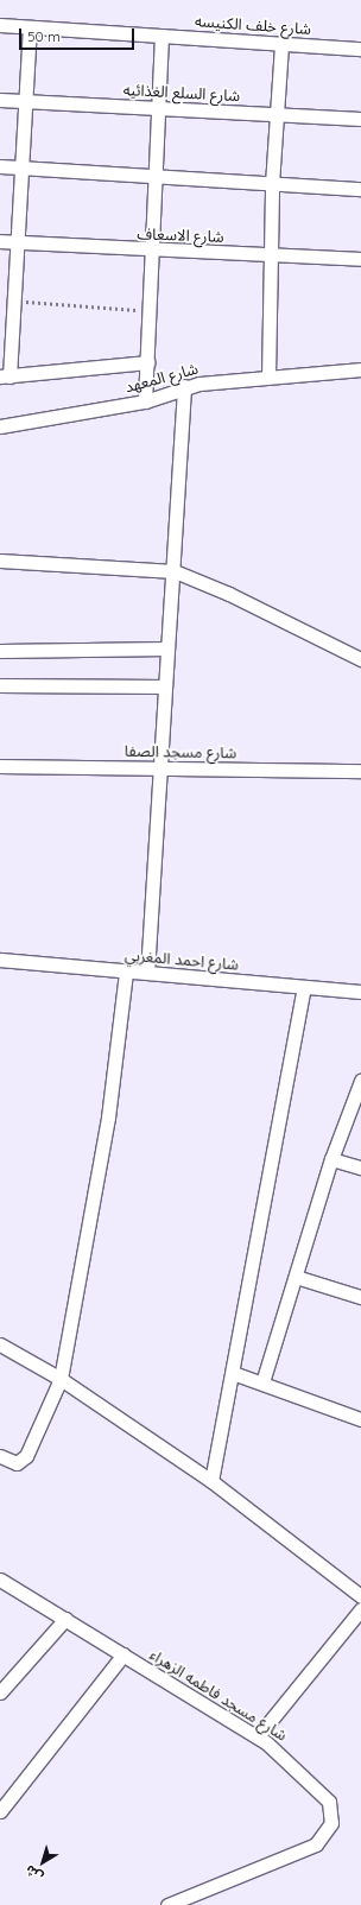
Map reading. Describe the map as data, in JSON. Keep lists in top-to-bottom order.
{
  "streets": {
    "street": [
      "شارع خلف الكنيسه",
      "شارع السلع الغذائيه",
      "شارع الاسعاف",
      "شارع المعهد",
      "شارع مسجد الصفا",
      "شارع احمد المغربي",
      "شارع مسجد فاطمه الزهراء"
    ]
  },
  "scale_bar": "50 m",
  "north": "bottom left"
}
